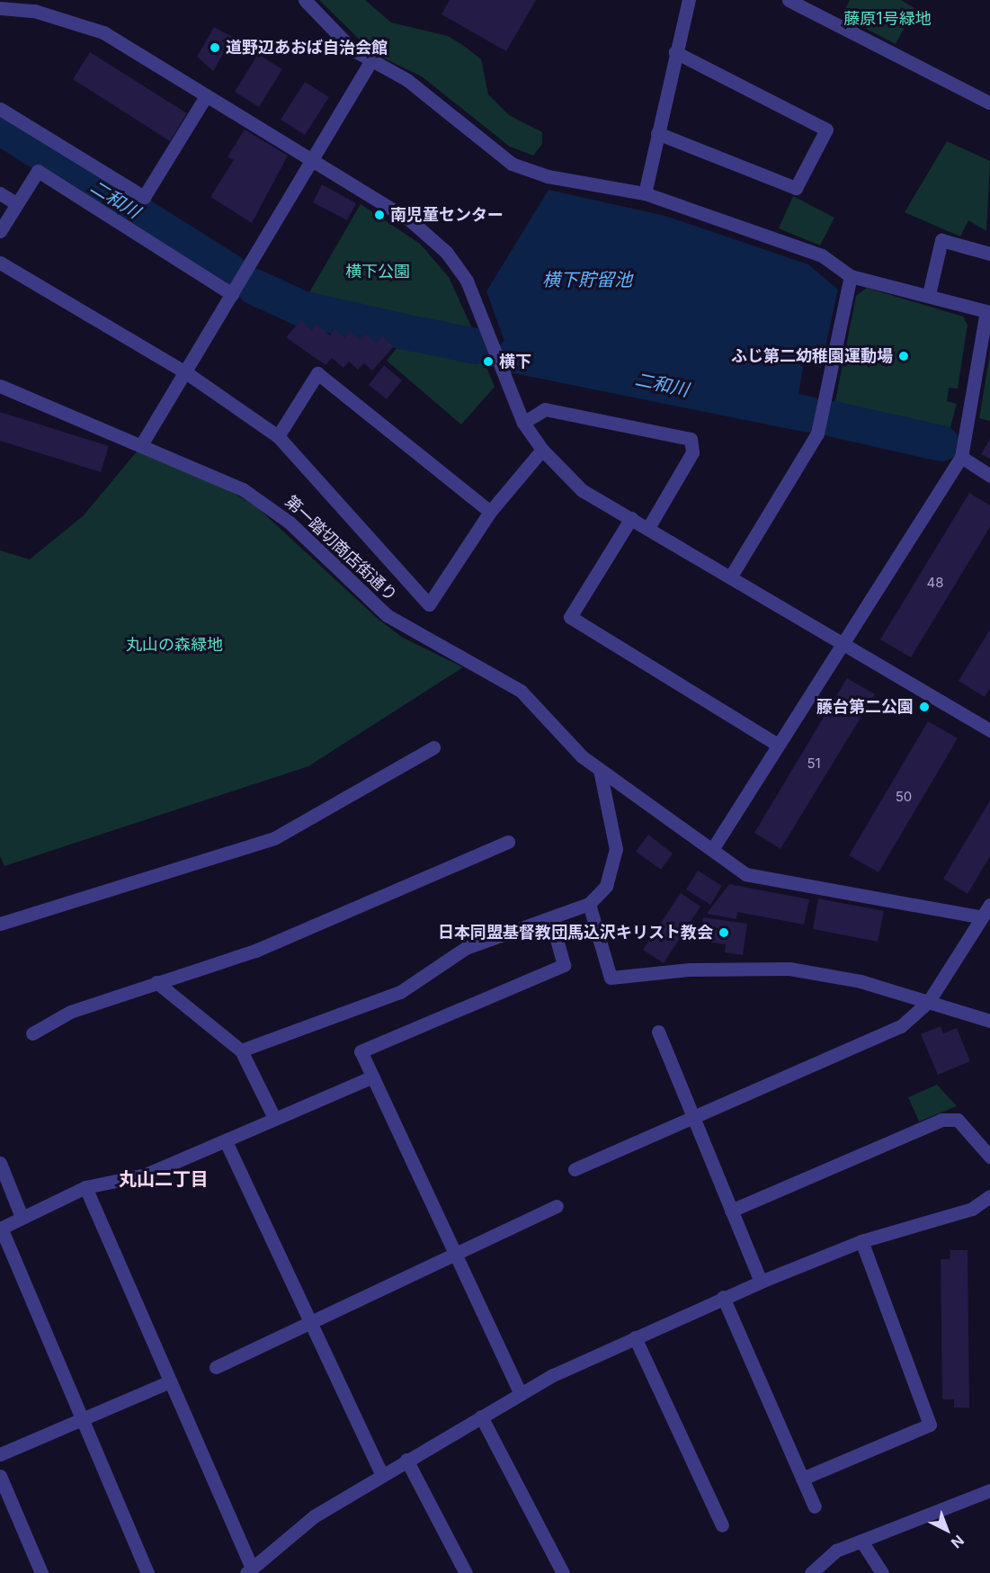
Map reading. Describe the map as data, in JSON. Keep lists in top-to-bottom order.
{
  "streets": {
    "street": ["第一踏切商店街通り"]
  },
  "districts": ["丸山二丁目"],
  "water": ["二和川", "横下貯留池"],
  "parks": ["藤原1号緑地", "横下公園", "丸山の森緑地"],
  "places": [
    "道野辺あおば自治会館",
    "南児童センター",
    "ふじ第二幼稚園運動場",
    "横下",
    "藤台第二公園",
    "日本同盟基督教団馬込沢キリスト教会"
  ],
  "house_numbers": ["48", "51", "50"],
  "north": "bottom right"
}
